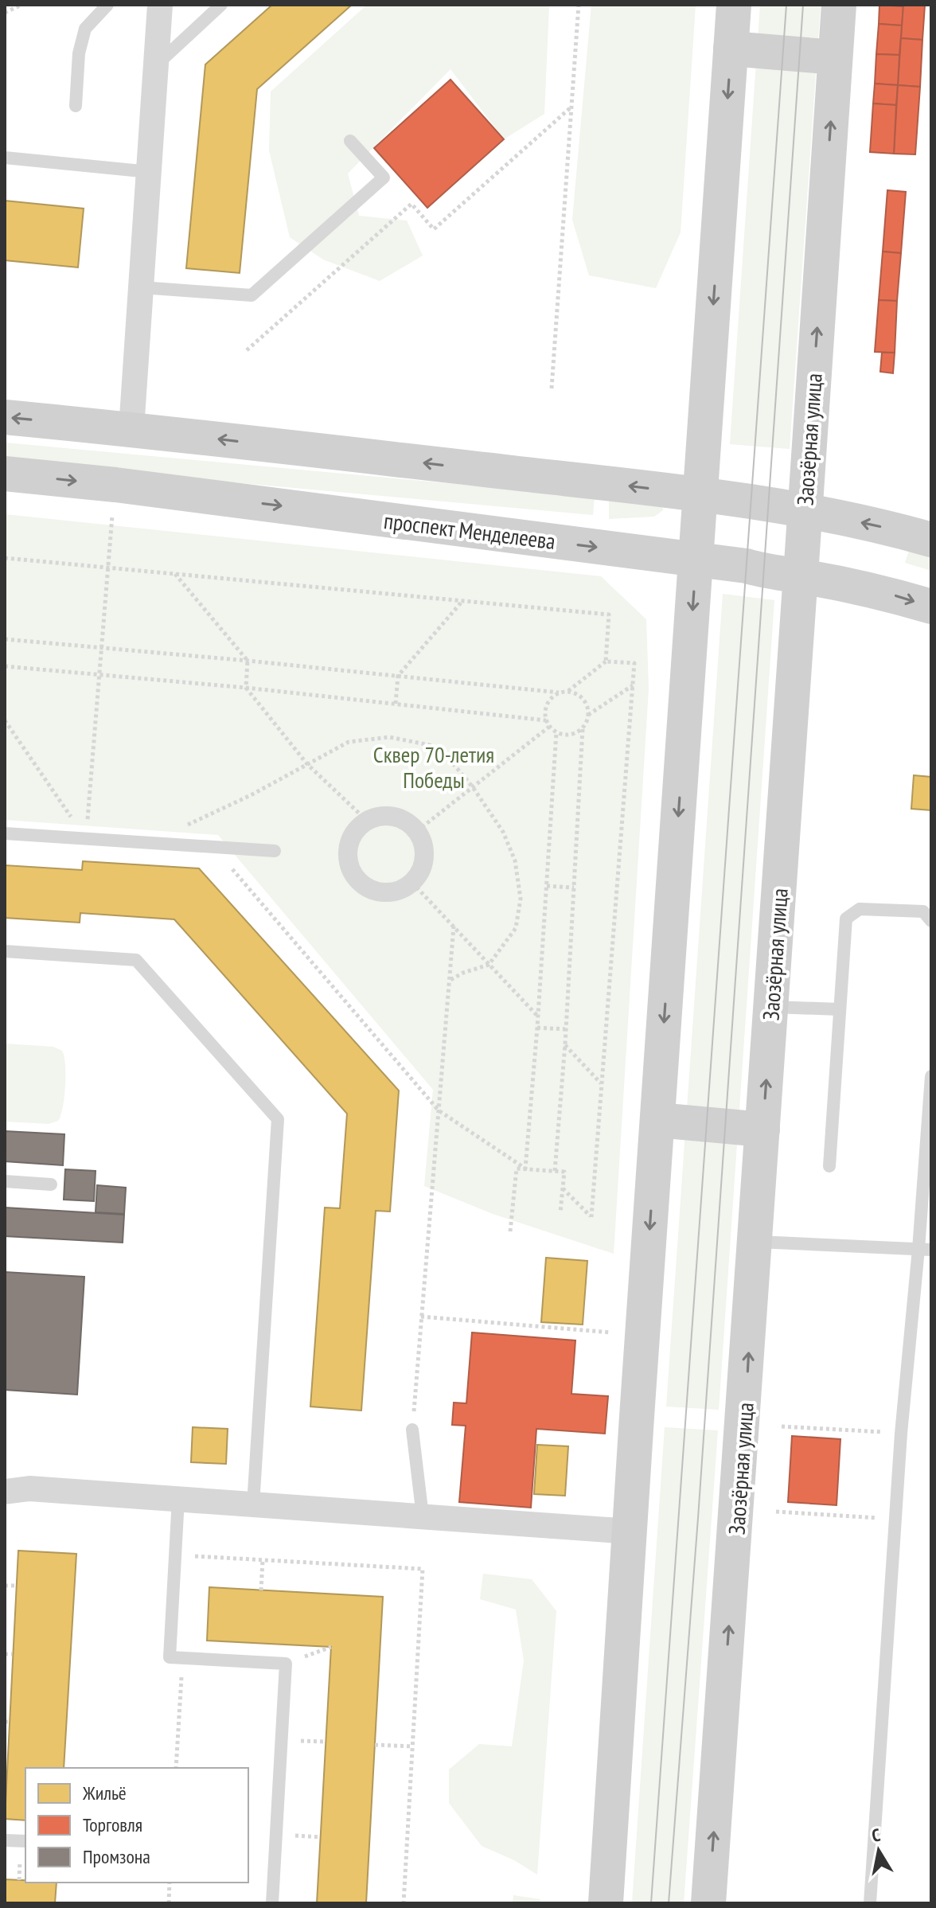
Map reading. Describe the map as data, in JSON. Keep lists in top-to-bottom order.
{
  "streets": {
    "main road": ["Заозёрная улица", "проспект Менделеева"]
  },
  "crossings": [
    ["Заозёрная улица", "проспект Менделеева"]
  ],
  "parks": ["Сквер 70-летия Победы"],
  "legend": ["Жильё", "Торговля", "Промзона"],
  "north": "top"
}
